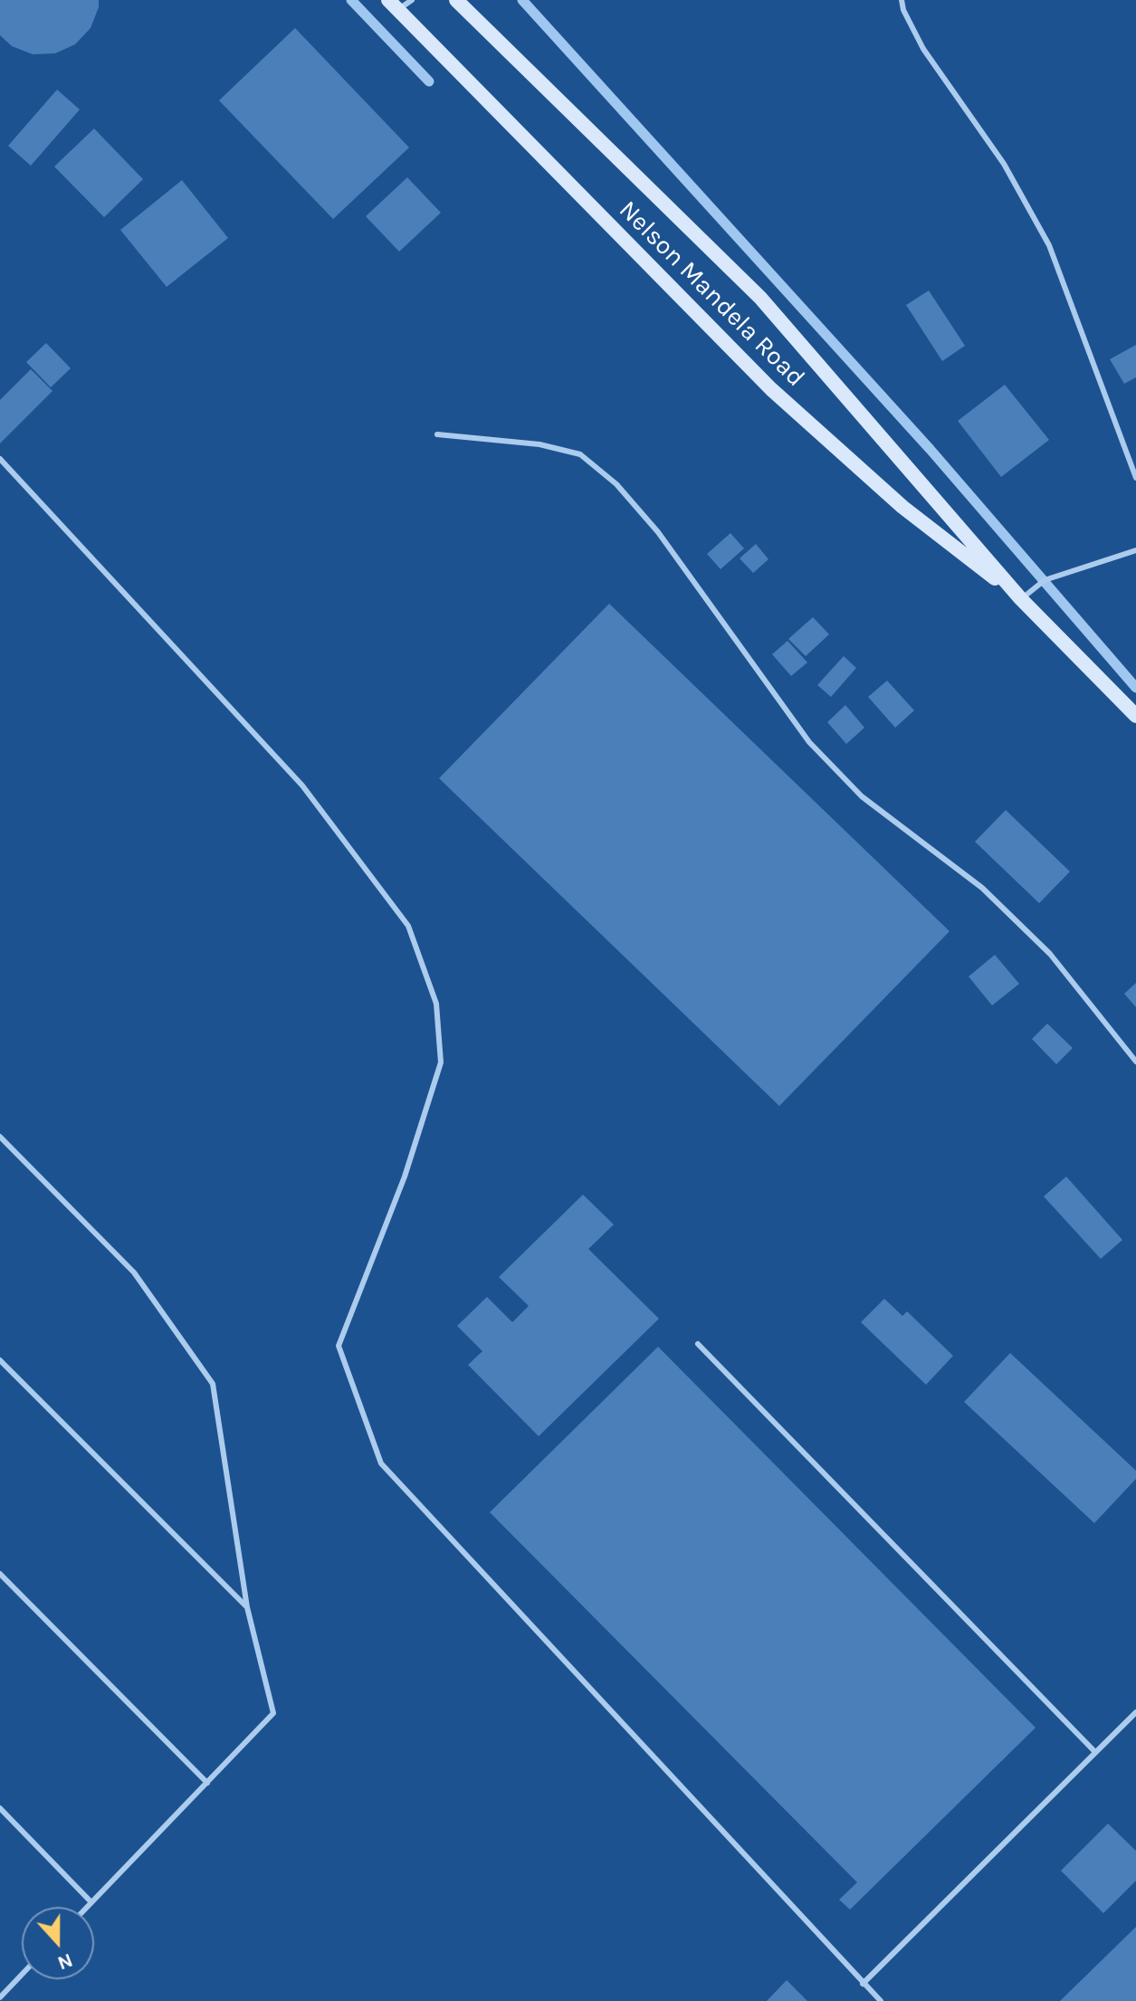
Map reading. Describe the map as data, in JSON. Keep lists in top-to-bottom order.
{
  "streets": {
    "main road": ["Nelson Mandela Road"]
  },
  "north": "bottom"
}
